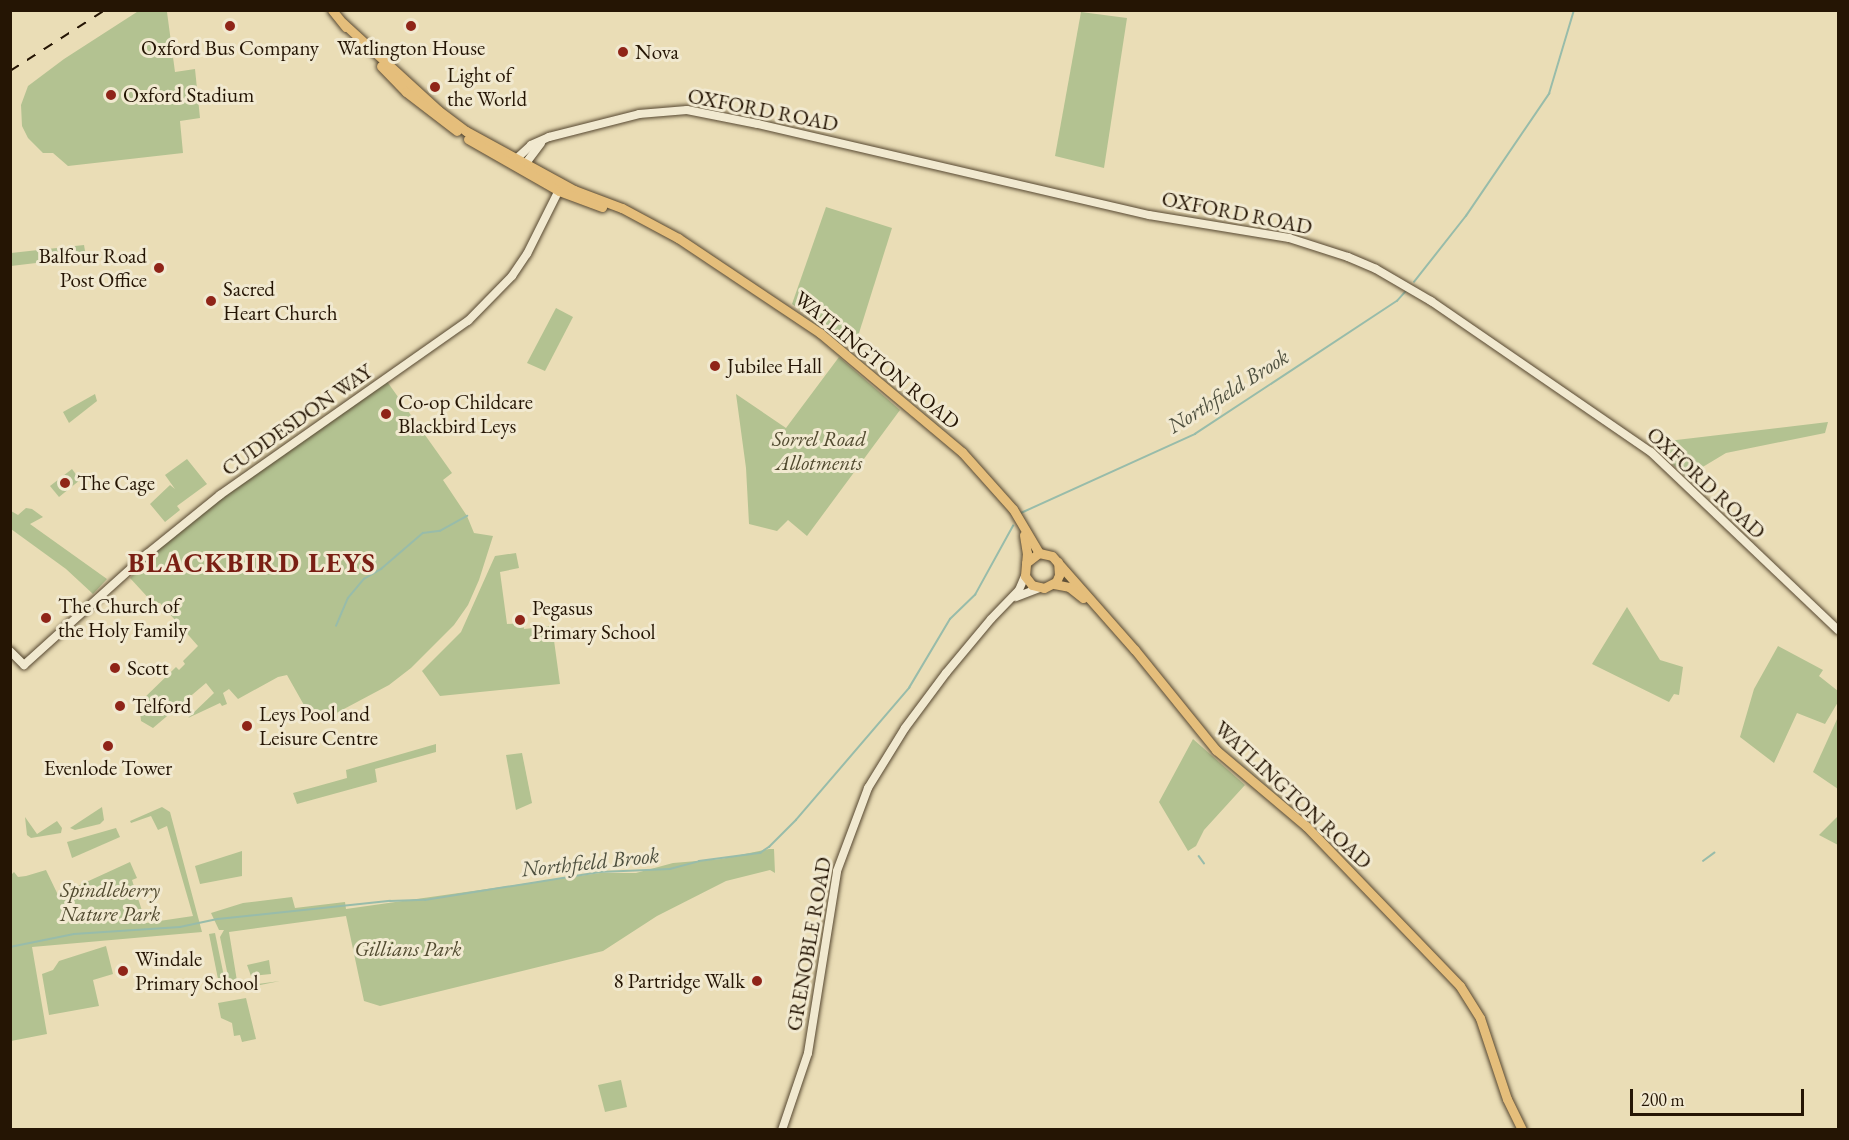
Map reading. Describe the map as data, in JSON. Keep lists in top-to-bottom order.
{
  "streets": {
    "main road": ["WATLINGTON ROAD"],
    "street": ["OXFORD ROAD", "CUDDESDON WAY", "GRENOBLE ROAD"]
  },
  "crossings": [
    ["OXFORD ROAD", "WATLINGTON ROAD"],
    ["WATLINGTON ROAD", "CUDDESDON WAY"],
    ["WATLINGTON ROAD", "GRENOBLE ROAD"]
  ],
  "districts": ["BLACKBIRD LEYS"],
  "water": ["Northfield Brook"],
  "parks": ["Sorrel Road Allotments", "Spindleberry Nature Park", "Gillians Park"],
  "places": [
    "Oxford Bus Company",
    "Watlington House",
    "Nova",
    "Light of the World",
    "Oxford Stadium",
    "Balfour Road Post Office",
    "Sacred Heart Church",
    "Jubilee Hall",
    "Co-op Childcare Blackbird Leys",
    "The Cage",
    "The Church of the Holy Family",
    "Pegasus Primary School",
    "Scott",
    "Telford",
    "Leys Pool and Leisure Centre",
    "Evenlode Tower",
    "Windale Primary School",
    "8 Partridge Walk"
  ],
  "scale_bar": "200 m"
}
